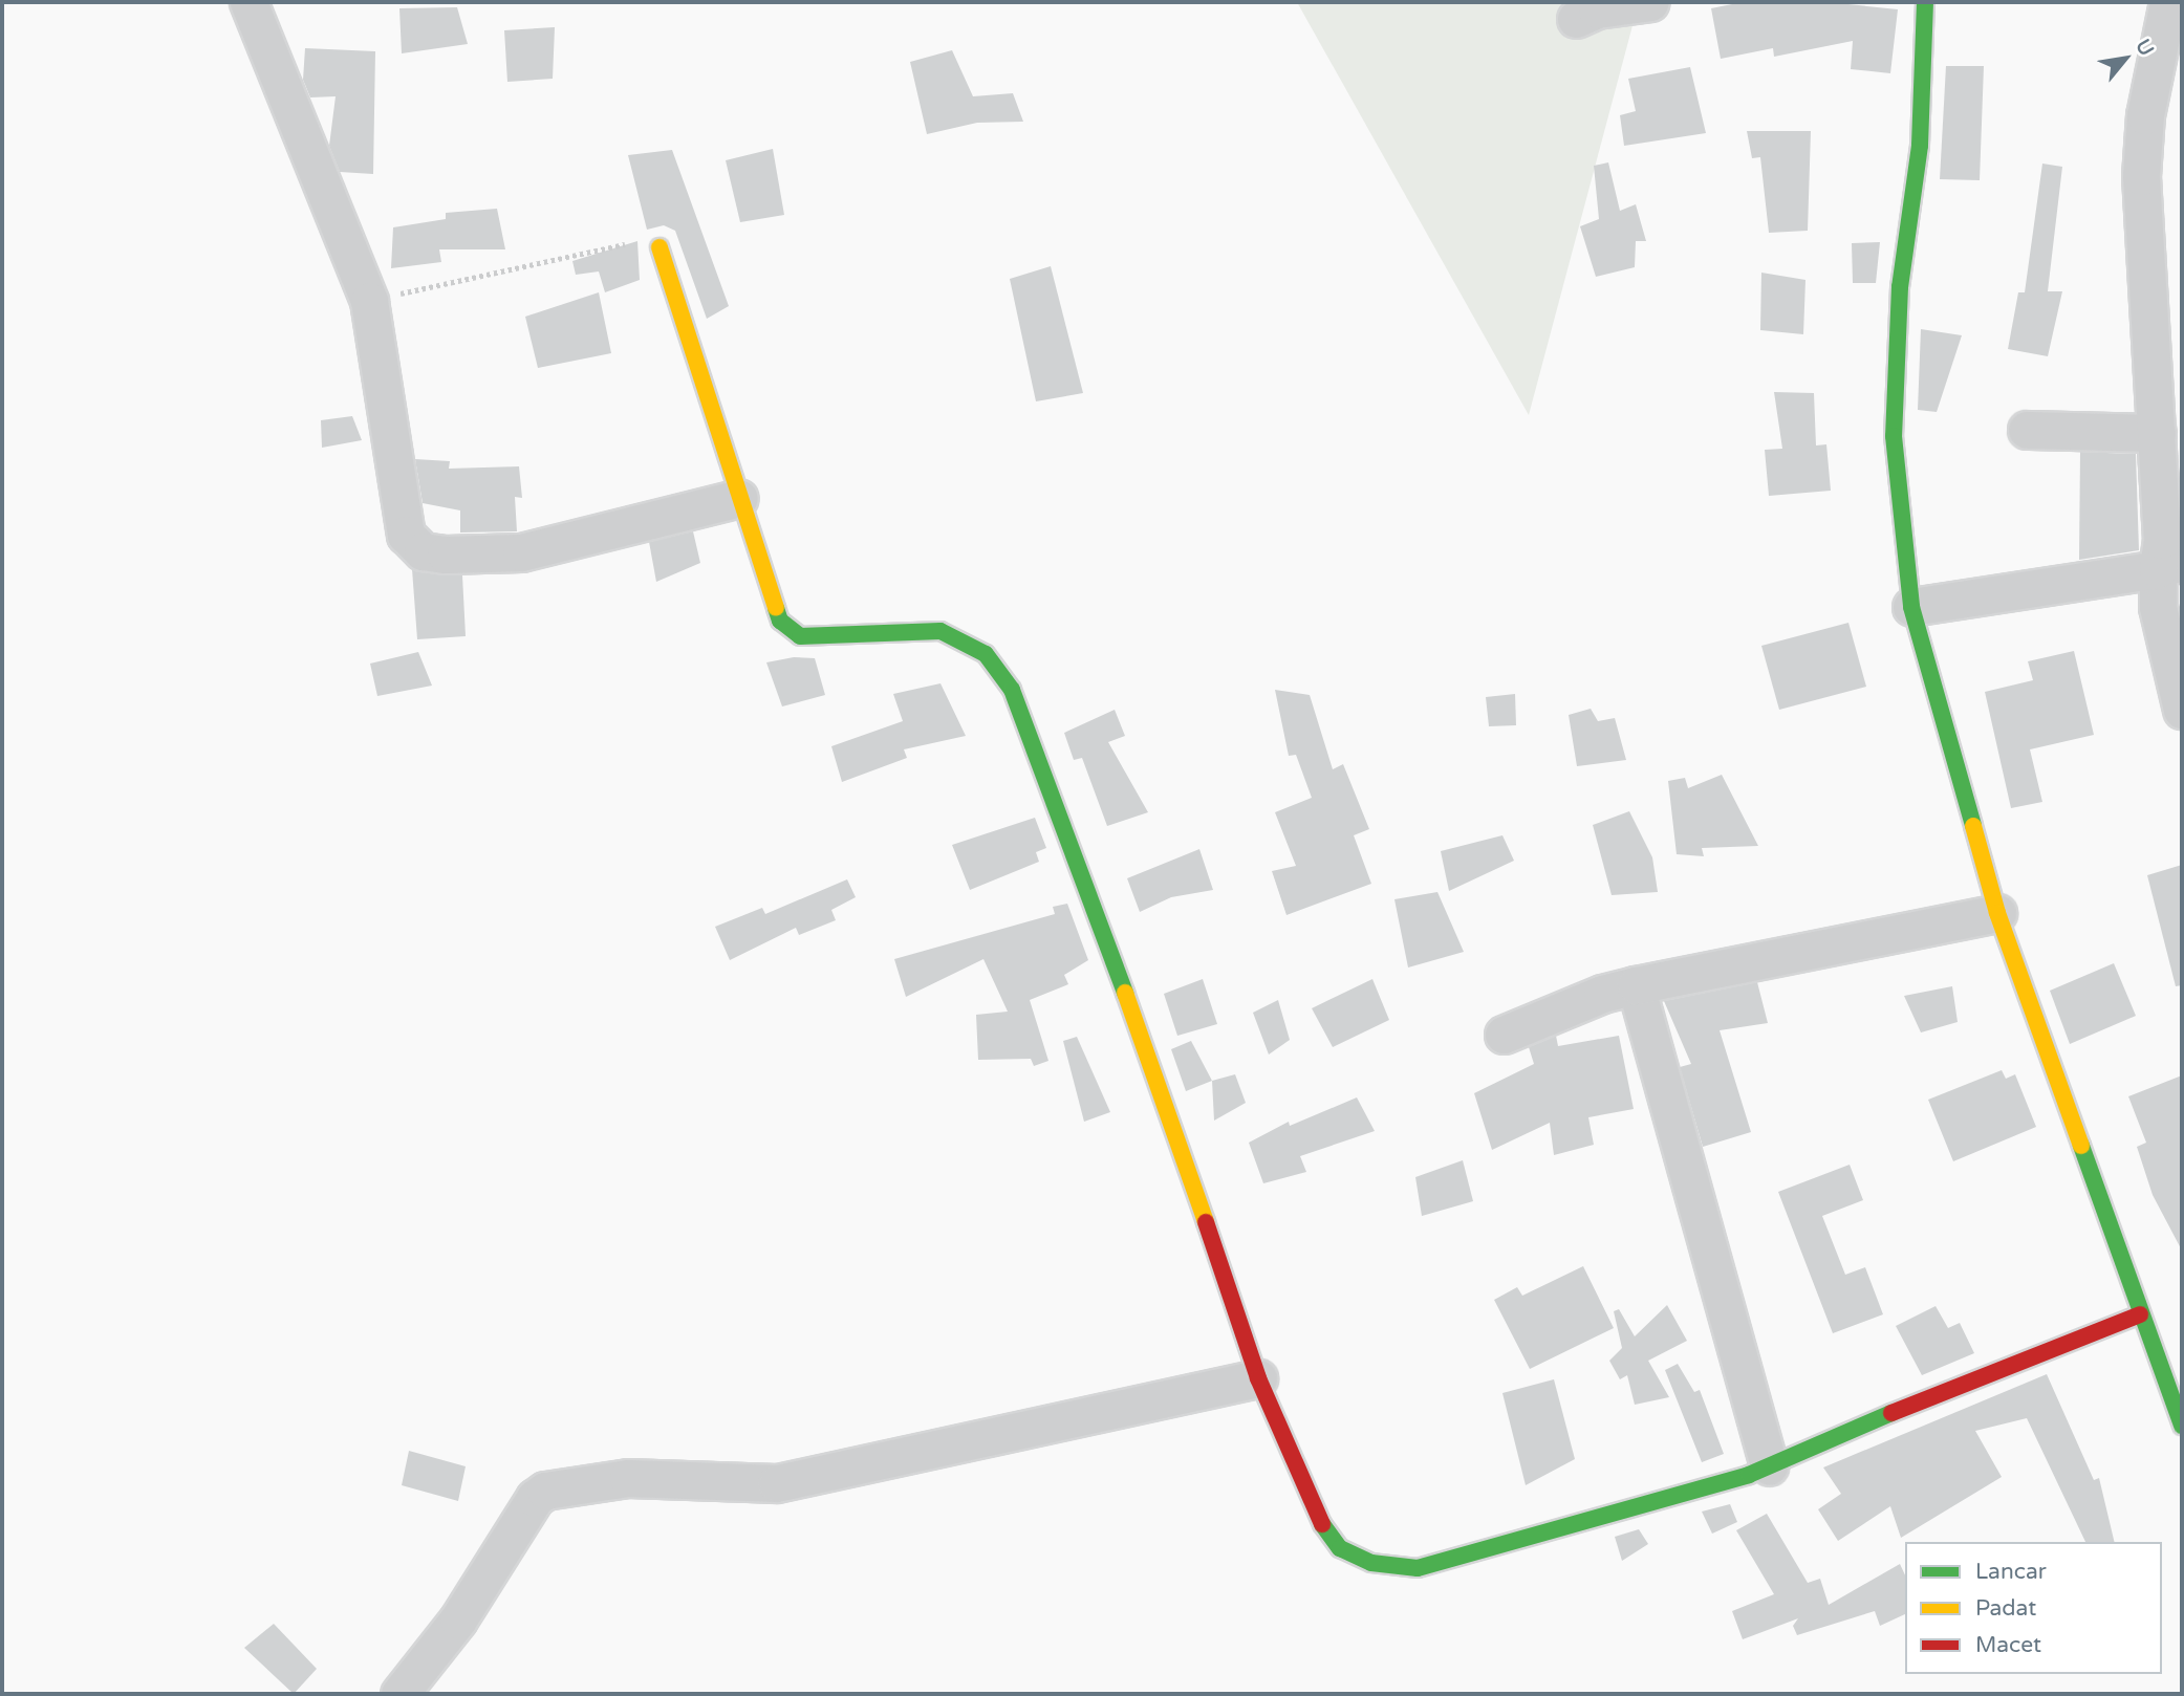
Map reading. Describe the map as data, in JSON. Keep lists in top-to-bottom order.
{
  "legend": ["Lancar", "Padat", "Macet"],
  "north": "top right"
}
